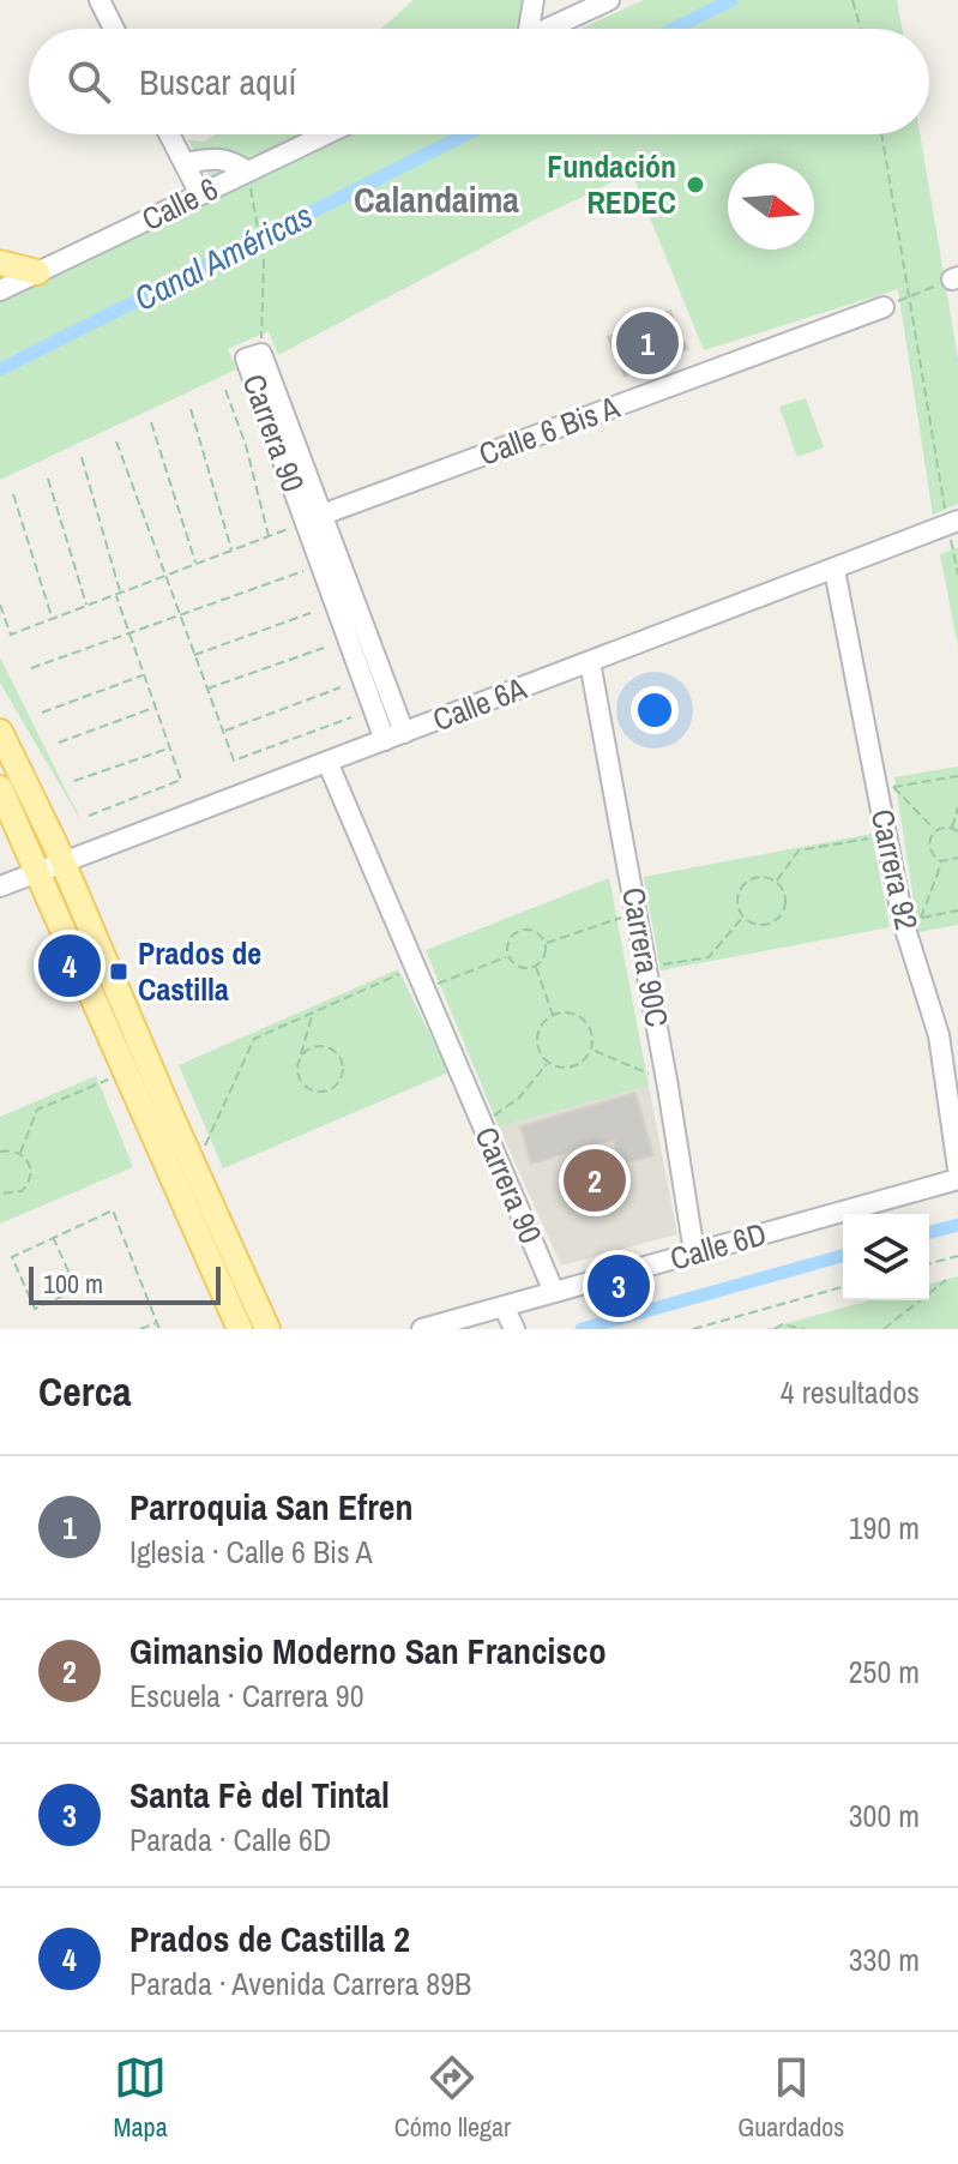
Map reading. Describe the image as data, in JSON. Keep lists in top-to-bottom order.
{
  "streets": {
    "street": [
      "Calle 6",
      "Calle 6 Bis A",
      "Carrera 90",
      "Calle 6A",
      "Carrera 92",
      "Carrera 90C",
      "Calle 6D"
    ]
  },
  "crossings": [
    ["Calle 6 Bis A", "Carrera 90"],
    ["Carrera 90", "Calle 6A"],
    ["Carrera 90", "Calle 6D"],
    ["Calle 6A", "Carrera 92"],
    ["Calle 6A", "Carrera 90C"],
    ["Carrera 90C", "Calle 6D"]
  ],
  "districts": ["Calandaima"],
  "water": ["Canal Américas"],
  "places": {
    "other": ["Fundación REDEC"],
    "transit": ["Prados de Castilla"]
  },
  "scale_bar": "100 m",
  "north": "right",
  "page": {
    "search": "Buscar aquí",
    "pins": [
      "1",
      "4",
      "2",
      "3"
    ],
    "scale": "100 m",
    "heading": ["Cerca", "4 resultados"],
    "list": [
      {
        "mark": "1",
        "name": "Parroquia San Efren",
        "note": "Iglesia · Calle 6 Bis A",
        "value": "190 m"
      },
      {
        "mark": "2",
        "name": "Gimansio Moderno San Francisco",
        "note": "Escuela · Carrera 90",
        "value": "250 m"
      },
      {
        "mark": "3",
        "name": "Santa Fè del Tintal",
        "note": "Parada · Calle 6D",
        "value": "300 m"
      },
      {
        "mark": "4",
        "name": "Prados de Castilla 2",
        "note": "Parada · Avenida Carrera 89B",
        "value": "330 m"
      }
    ],
    "nav": ["Mapa", "Cómo llegar", "Guardados"]
  }
}
